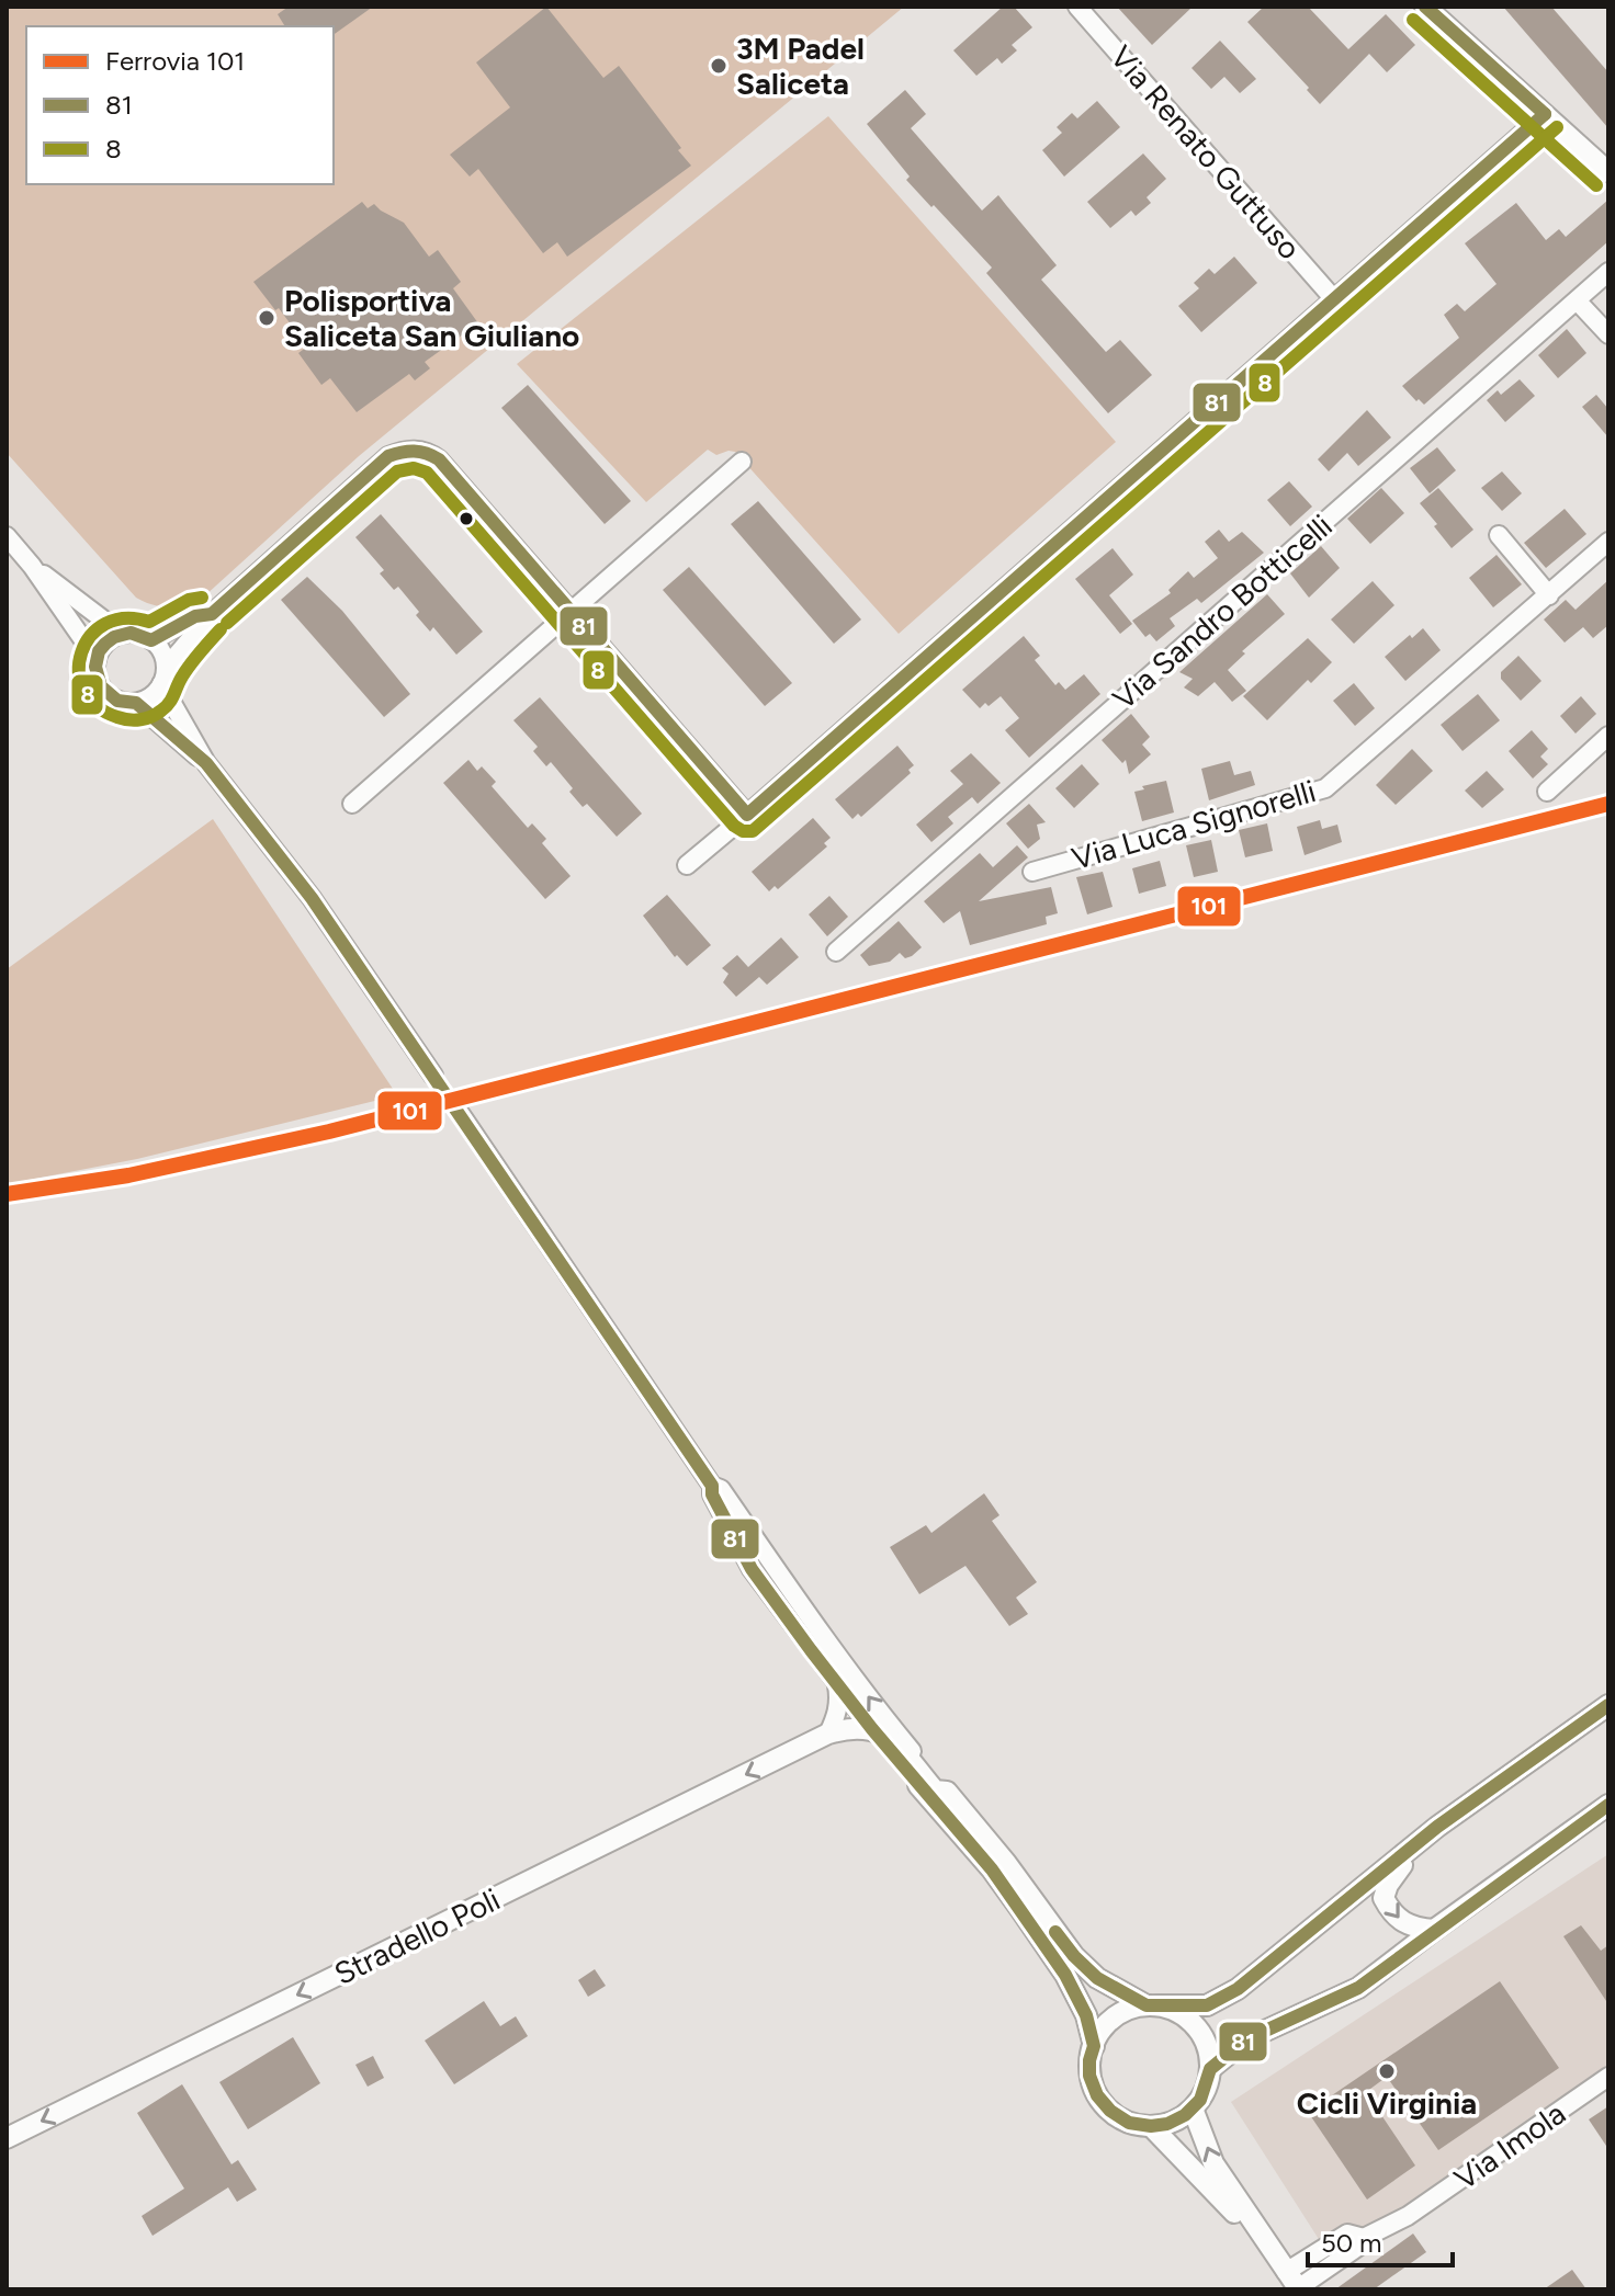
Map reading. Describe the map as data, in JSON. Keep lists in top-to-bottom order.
{
  "streets": {
    "street": [
      "Via Renato Guttuso",
      "Via Sandro Botticelli",
      "Via Luca Signorelli",
      "Stradello Poli",
      "Via Imola"
    ]
  },
  "one_way": ["Stradello Poli"],
  "places": ["3M Padel Saliceta", "Polisportiva Saliceta San Giuliano", "Cicli Virginia"],
  "lines": ["transit line 81", "transit line 8", "rail line 101"],
  "legend": ["Ferrovia 101", "81", "8"],
  "scale_bar": "50 m"
}
